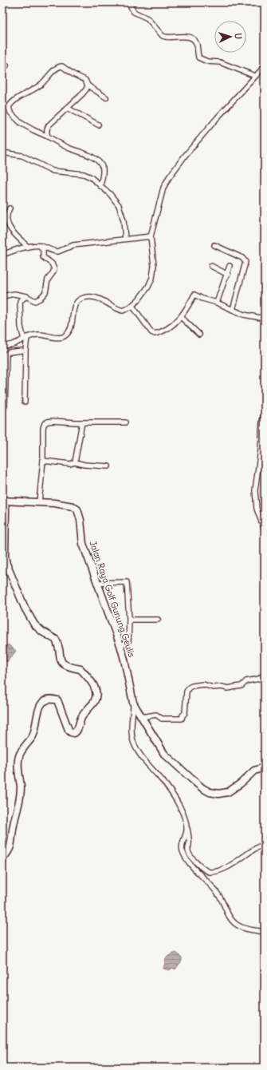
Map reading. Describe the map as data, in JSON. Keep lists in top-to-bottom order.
{
  "streets": {
    "street": ["Jalan Raya Golf Gunung Geulis"]
  },
  "north": "right"
}
